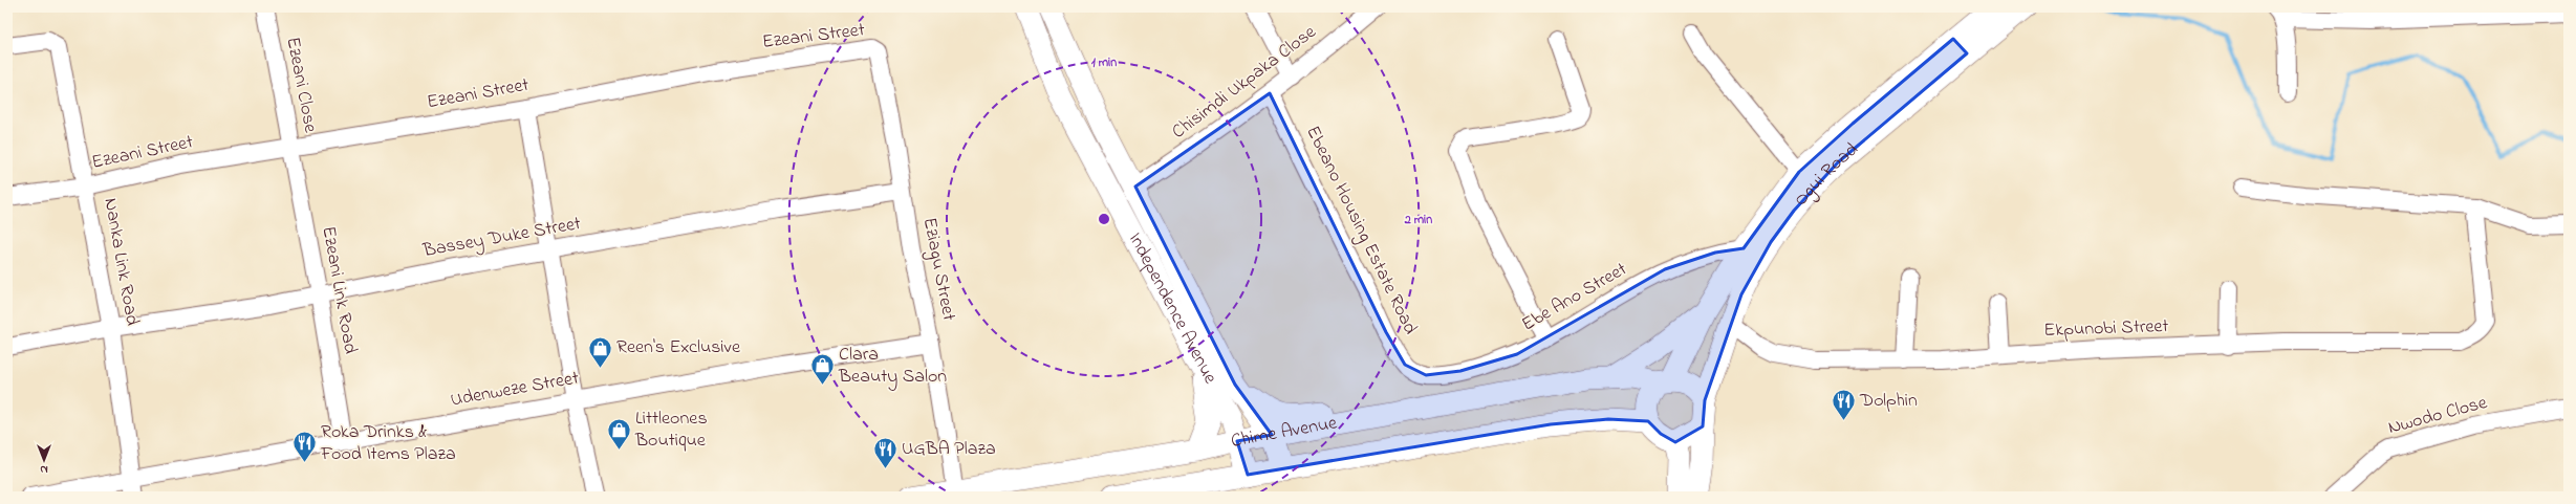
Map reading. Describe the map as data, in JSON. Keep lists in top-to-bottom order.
{
  "streets": {
    "main road": ["Ogui Road", "Independence Avenue", "Chime Avenue"],
    "street": [
      "Ezeani Street",
      "Chisimdi Ukpaka Close",
      "Ezeani Close",
      "Ebeano Housing Estate Road",
      "Bassey Duke Street",
      "Nanka Link Road",
      "Eziagu Street",
      "Ezeani Link Road",
      "Ebe Ano Street",
      "Ekpunobi Street",
      "Udenweze Street",
      "Nwodo Close"
    ]
  },
  "crossings": [
    ["Ezeani Street", "Ezeani Close"],
    ["Ezeani Street", "Nanka Link Road"],
    ["Ezeani Street", "Eziagu Street"],
    ["Ezeani Street", "Ezeani Link Road"],
    ["Chisimdi Ukpaka Close", "Ebeano Housing Estate Road"],
    ["Chisimdi Ukpaka Close", "Independence Avenue"],
    ["Ezeani Close", "Ezeani Link Road"],
    ["Ogui Road", "Ebe Ano Street"],
    ["Ogui Road", "Ekpunobi Street"],
    ["Ogui Road", "Chime Avenue"],
    ["Ebeano Housing Estate Road", "Ebe Ano Street"],
    ["Bassey Duke Street", "Nanka Link Road"],
    ["Bassey Duke Street", "Eziagu Street"],
    ["Bassey Duke Street", "Ezeani Link Road"],
    ["Nanka Link Road", "Udenweze Street"],
    ["Eziagu Street", "Udenweze Street"],
    ["Eziagu Street", "Chime Avenue"],
    ["Ezeani Link Road", "Udenweze Street"],
    ["Independence Avenue", "Chime Avenue"]
  ],
  "places": {
    "shop": ["Reen's Exclusive", "Clara Beauty Salon", "Littleones Boutique"],
    "restaurant": ["Dolphin", "Roka Drinks & Food Items Plaza", "UGBA Plaza"]
  },
  "north": "bottom",
  "rings": ["1 min", "2 min"]
}
